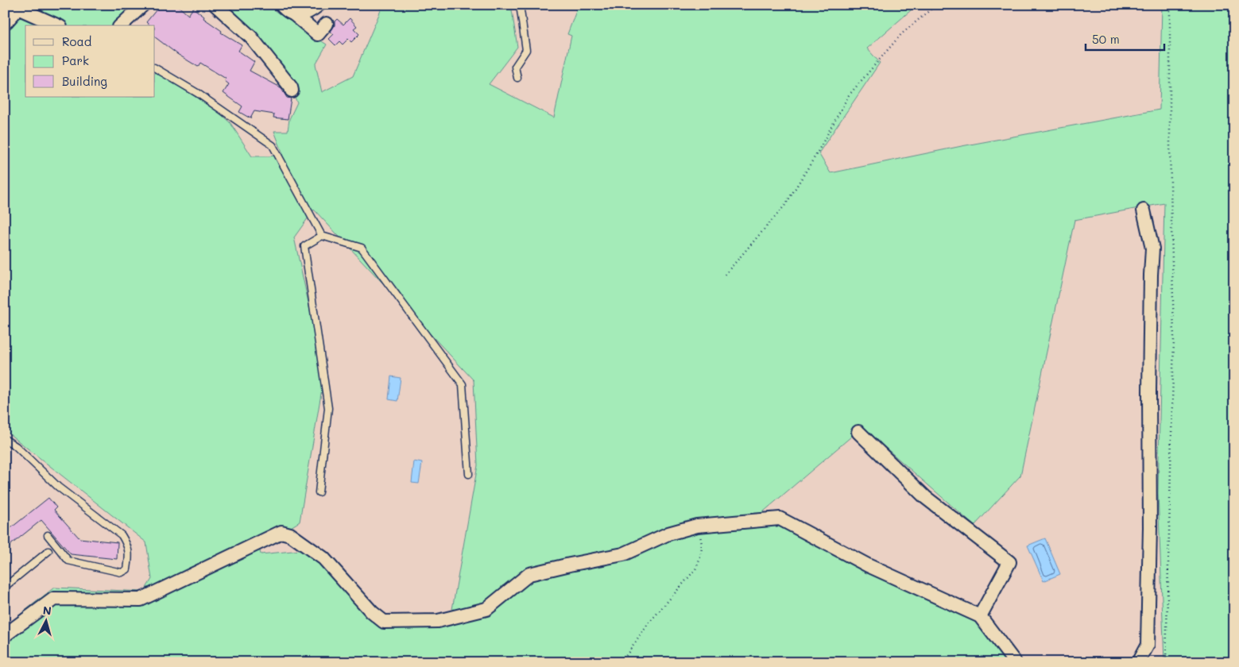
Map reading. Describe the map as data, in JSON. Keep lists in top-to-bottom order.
{
  "legend": ["Road", "Park", "Building"],
  "scale_bar": "50 m",
  "north": "top"
}
